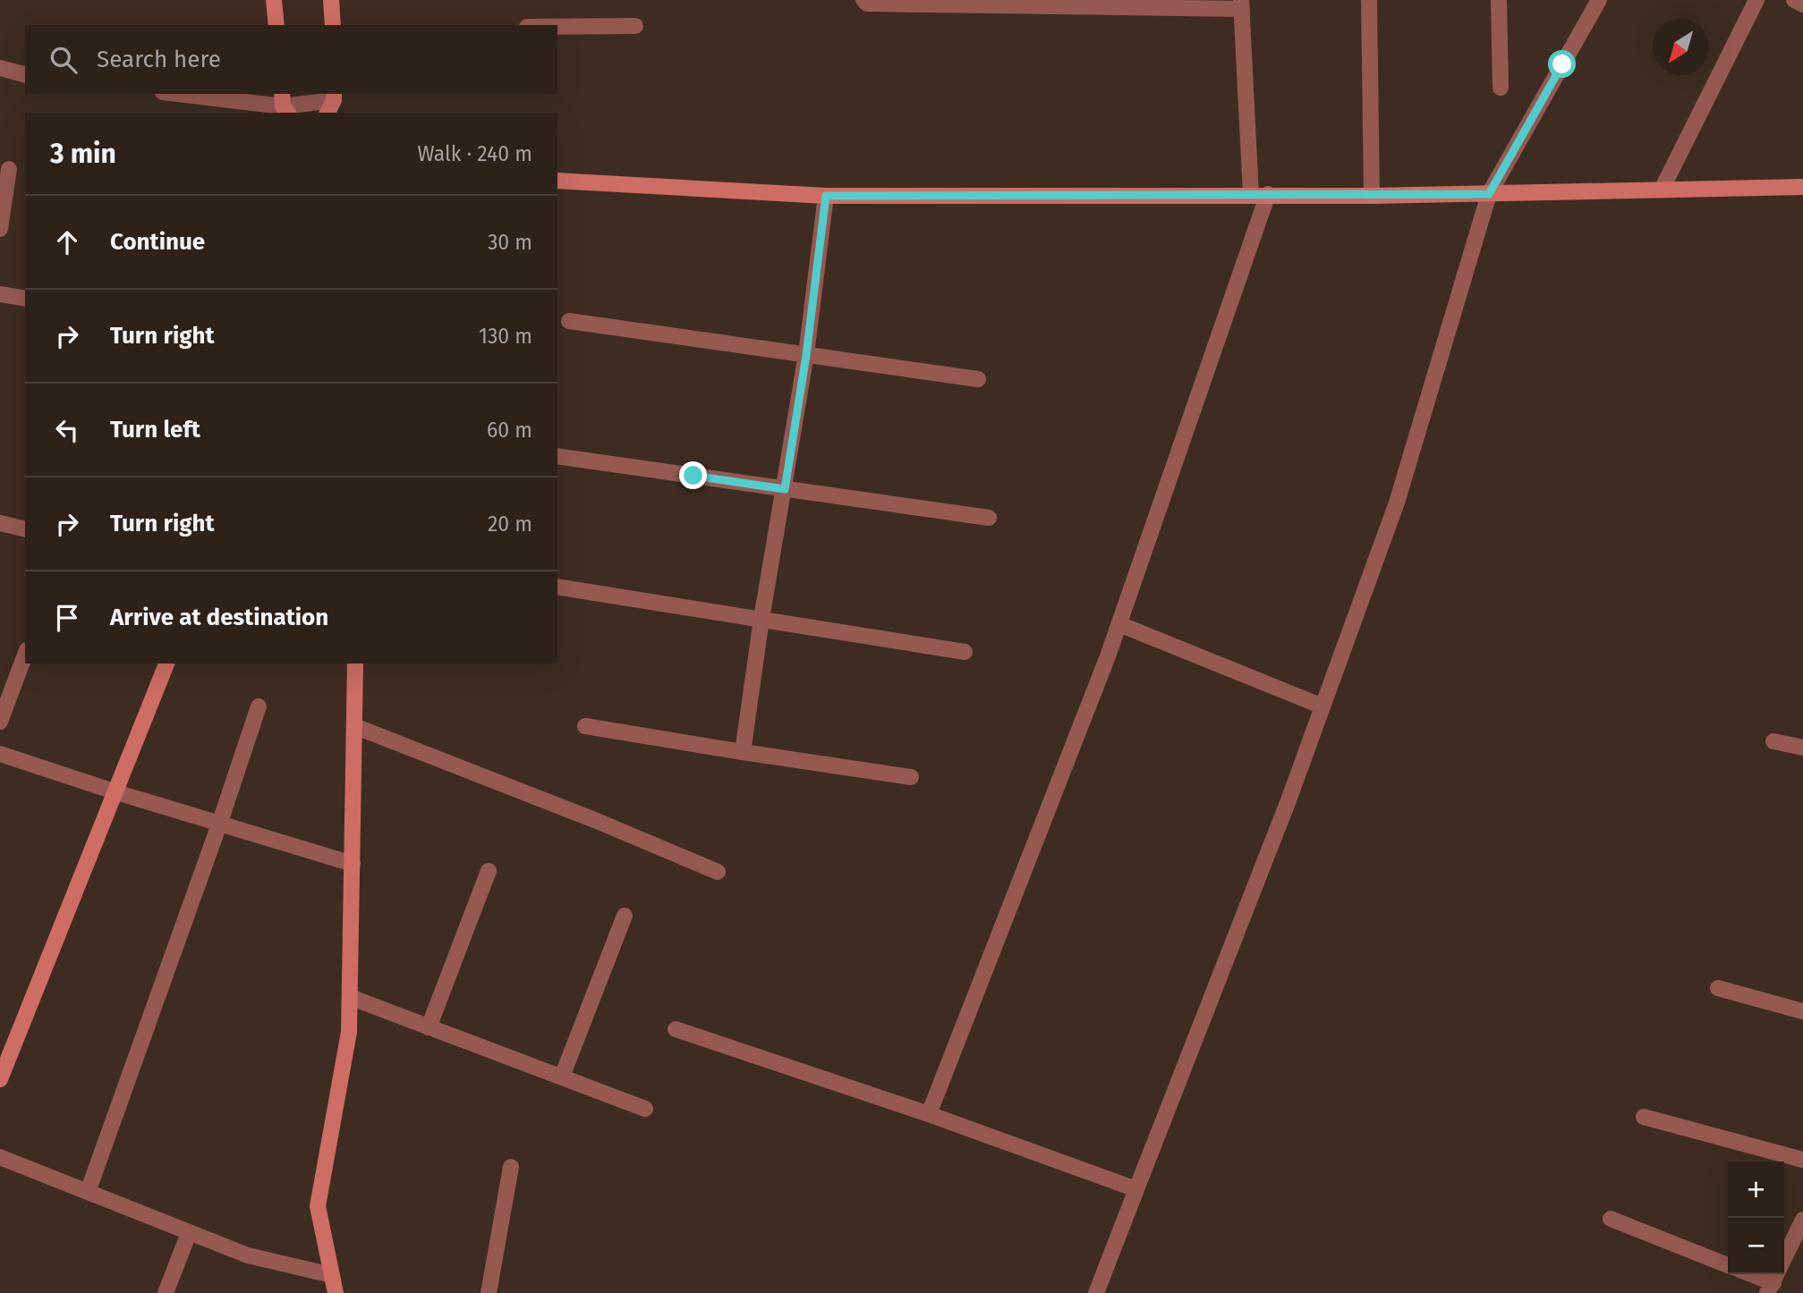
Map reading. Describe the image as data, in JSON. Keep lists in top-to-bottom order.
{
  "north": "bottom left",
  "page": {
    "search": "Search here",
    "heading": ["3 min", "Walk · 240 m"],
    "list": [
      ["Continue", "30 m"],
      ["Turn right", "130 m"],
      ["Turn left", "60 m"],
      ["Turn right", "20 m"],
      "Arrive at destination"
    ],
    "map_buttons": ["+", "−"]
  }
}
